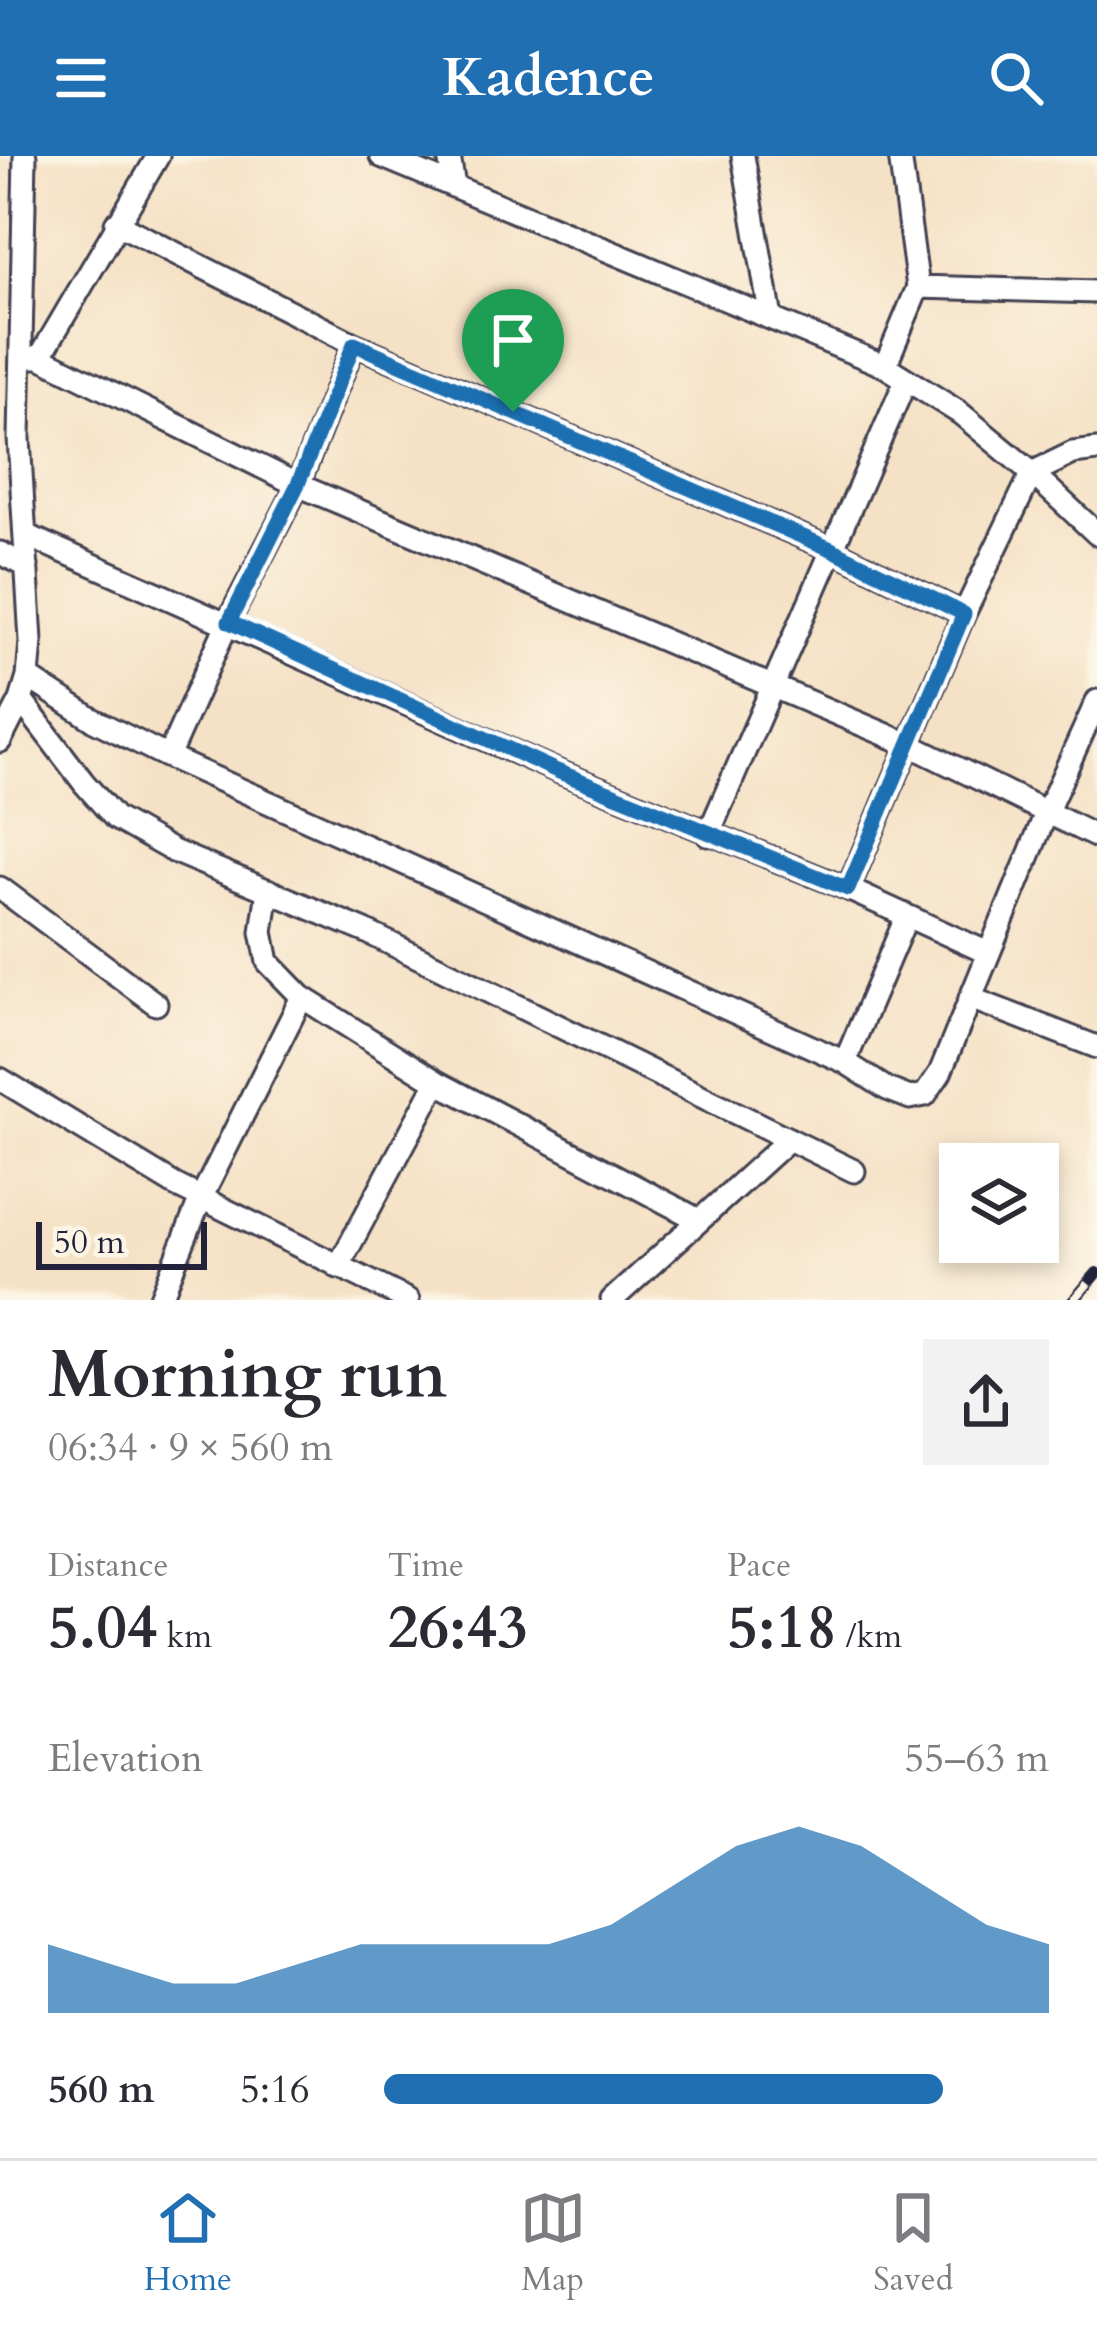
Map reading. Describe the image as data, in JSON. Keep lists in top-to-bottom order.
{
  "scale_bar": "50 m",
  "page": {
    "header": "Kadence",
    "scale": "50 m",
    "heading": ["Morning run", "06:34 · 9 × 560 m"],
    "stats": [
      ["Distance", "5.04 km"],
      ["Time", "26:43"],
      ["Pace", "5:18 /km"]
    ],
    "chart": ["Elevation", "55–63 m"],
    "list": [
      {
        "name": "560 m",
        "note": "5:16"
      }
    ],
    "tabs": ["Home", "Map", "Saved"]
  }
}
